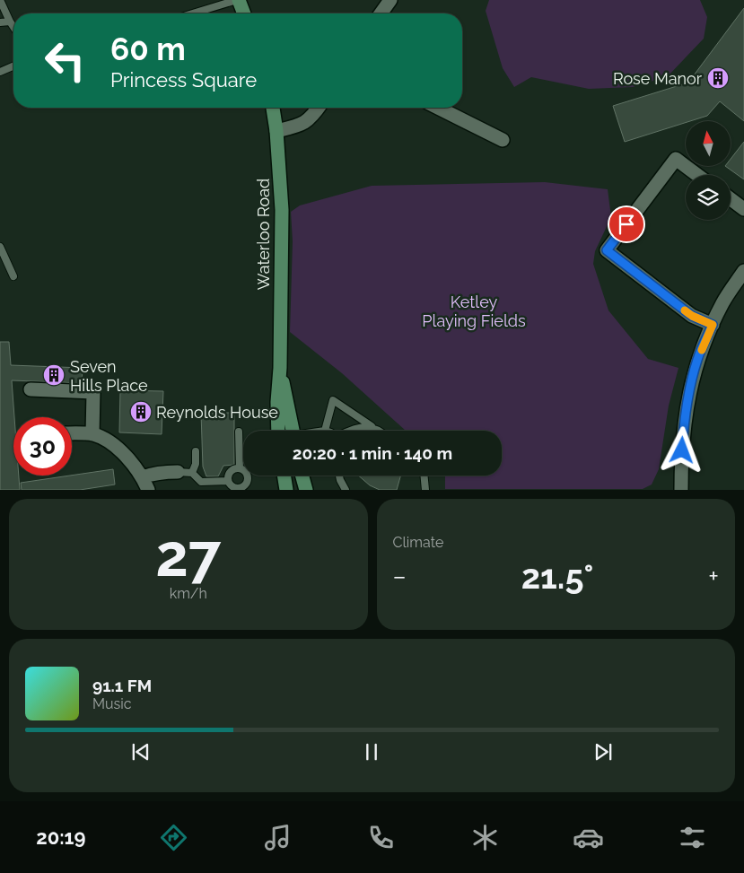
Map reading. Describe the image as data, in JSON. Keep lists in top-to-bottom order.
{
  "streets": {
    "street": ["Waterloo Road"]
  },
  "parks": ["Ketley Playing Fields"],
  "places": {
    "building": ["Rose Manor", "Seven Hills Place", "Reynolds House"]
  },
  "north": "top",
  "page": {
    "turn": ["60 m", "Princess Square"],
    "limit": "30",
    "trip": "20:20 · 1 min · 140 m",
    "tile": [
      ["27", "km/h"],
      "Climate"
    ],
    "heat": ["−", "21.5°", "+"],
    "song": ["91.1 FM", "Music"],
    "tabs": "20:19"
  }
}
